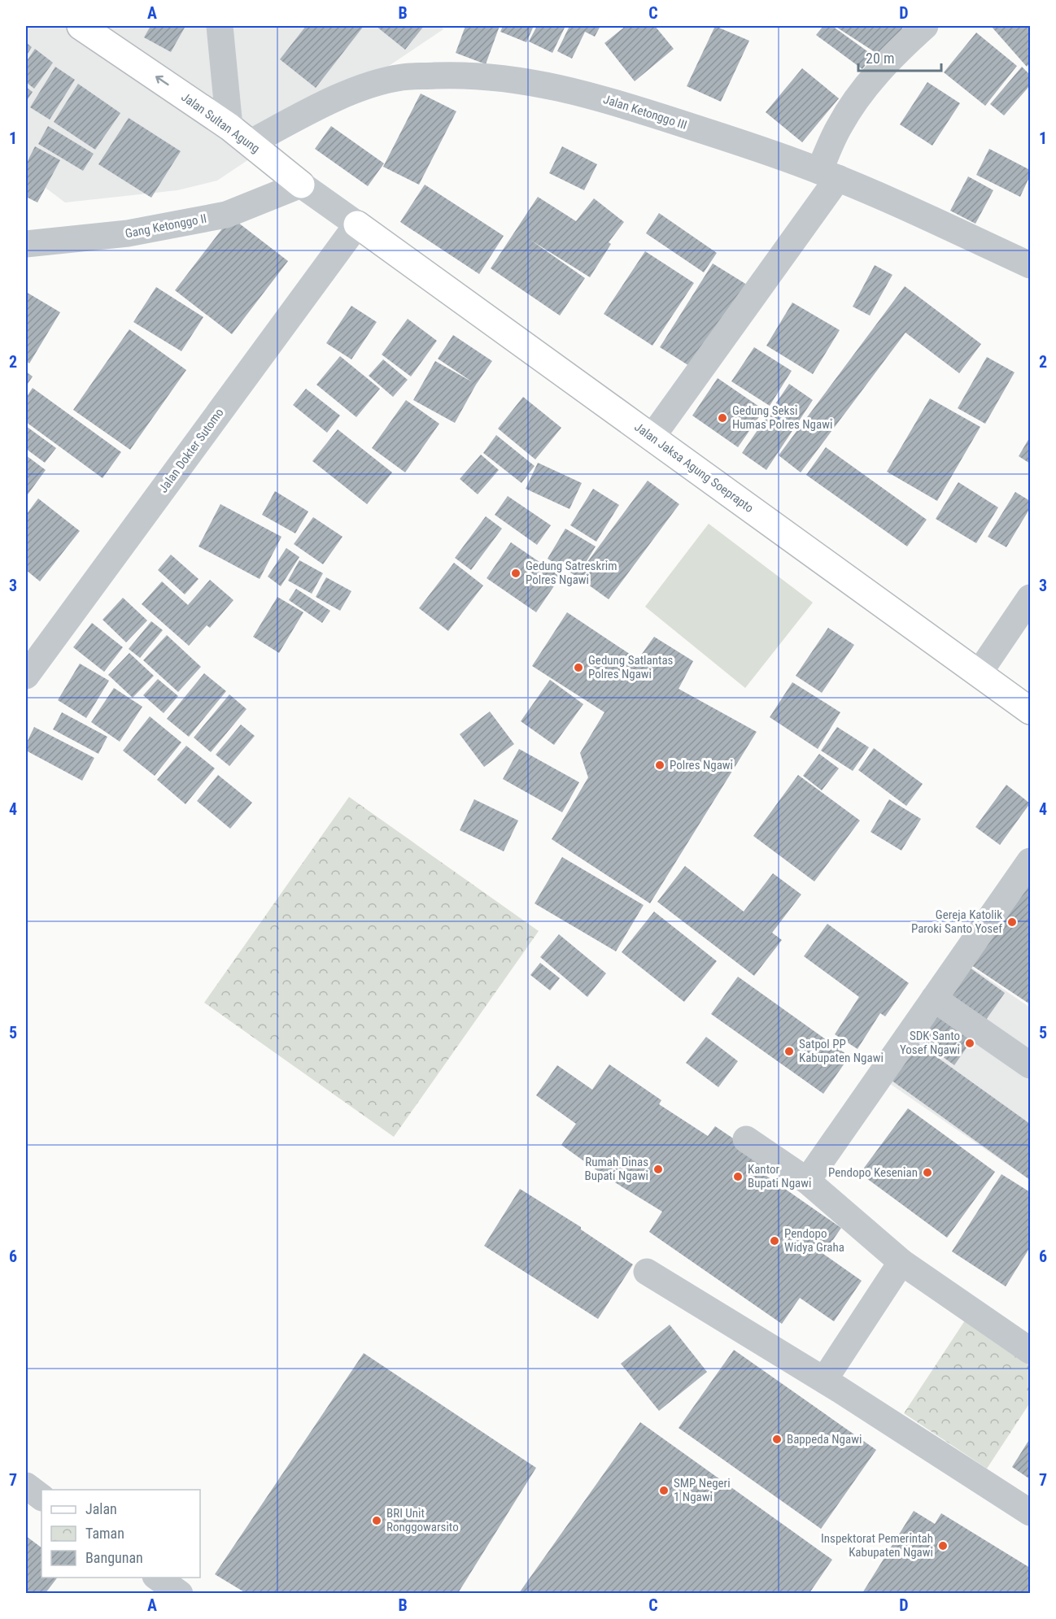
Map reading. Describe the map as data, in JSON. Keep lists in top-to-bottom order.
{
  "streets": {
    "main road": ["Jalan Sultan Agung", "Jalan Jaksa Agung Soeprapto"],
    "street": ["Jalan Ketonggo III", "Gang Ketonggo II", "Jalan Dokter Sutomo"]
  },
  "crossings": [
    ["Jalan Ketonggo III", "Jalan Sultan Agung"],
    ["Jalan Sultan Agung", "Gang Ketonggo II"],
    ["Jalan Sultan Agung", "Jalan Dokter Sutomo"],
    ["Jalan Sultan Agung", "Jalan Jaksa Agung Soeprapto"],
    ["Jalan Dokter Sutomo", "Jalan Jaksa Agung Soeprapto"]
  ],
  "one_way": ["Jalan Sultan Agung"],
  "places": [
    "Gedung Seksi Humas Polres Ngawi",
    "Gedung Satreskrim Polres Ngawi",
    "Gedung Satlantas Polres Ngawi",
    "Polres Ngawi",
    "Gereja Katolik Paroki Santo Yosef",
    "SDK Santo Yosef Ngawi",
    "Satpol PP Kabupaten Ngawi",
    "Rumah Dinas Bupati Ngawi",
    "Pendopo Kesenian",
    "Kantor Bupati Ngawi",
    "Pendopo Widya Graha",
    "Bappeda Ngawi",
    "SMP Negeri 1 Ngawi",
    "BRI Unit Ronggowarsito",
    "Inspektorat Pemerintah Kabupaten Ngawi"
  ],
  "legend": ["Jalan", "Taman", "Bangunan"],
  "scale_bar": "20 m",
  "grid": {
    "columns": [
      "A",
      "B",
      "C",
      "D"
    ],
    "rows": [
      "1",
      "2",
      "3",
      "4",
      "5",
      "6",
      "7"
    ]
  }
}
